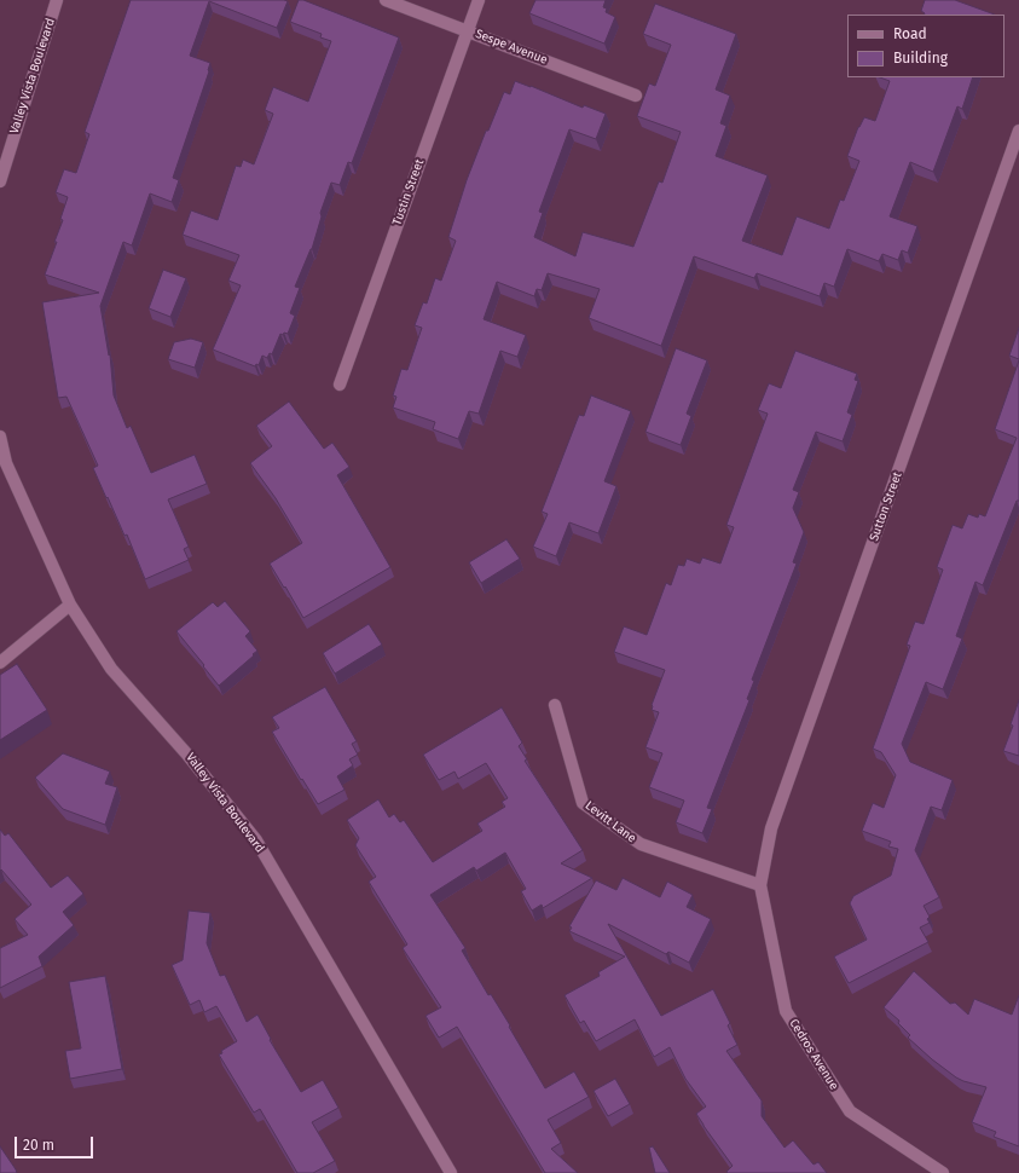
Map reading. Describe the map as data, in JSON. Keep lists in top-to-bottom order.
{
  "streets": {
    "street": [
      "Sespe Avenue",
      "Valley Vista Boulevard",
      "Tustin Street",
      "Sutton Street",
      "Levitt Lane",
      "Cedros Avenue"
    ]
  },
  "crossings": [
    ["Sespe Avenue", "Tustin Street"],
    ["Sutton Street", "Levitt Lane"],
    ["Sutton Street", "Cedros Avenue"],
    ["Levitt Lane", "Cedros Avenue"]
  ],
  "legend": ["Road", "Building"],
  "scale_bar": "20 m"
}
